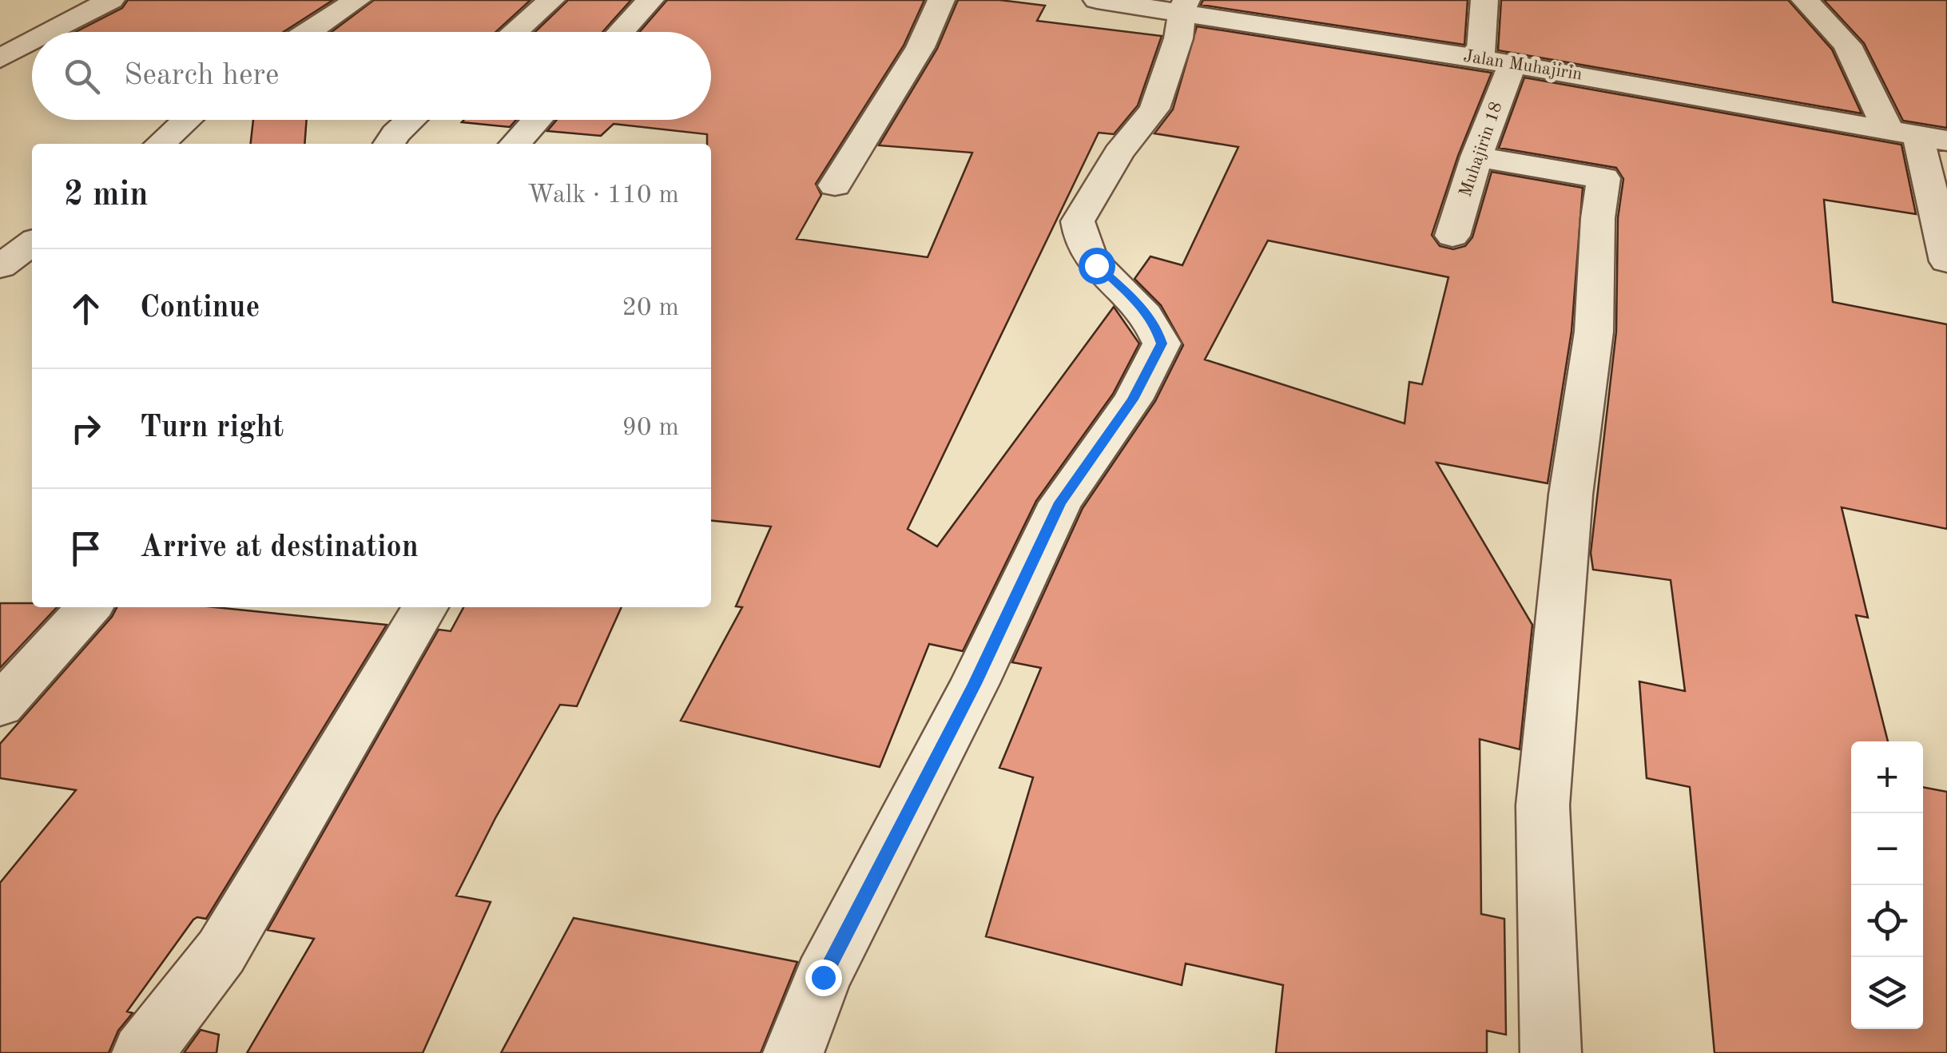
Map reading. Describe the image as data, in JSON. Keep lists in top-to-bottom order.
{
  "streets": {
    "street": ["Jalan Muhajirin", "Muhajirin 18"]
  },
  "crossings": [
    ["Jalan Muhajirin", "Muhajirin 18"]
  ],
  "page": {
    "search": "Search here",
    "heading": ["2 min", "Walk · 110 m"],
    "list": [
      ["Continue", "20 m"],
      ["Turn right", "90 m"],
      "Arrive at destination"
    ],
    "map_buttons": ["+", "−"]
  }
}
